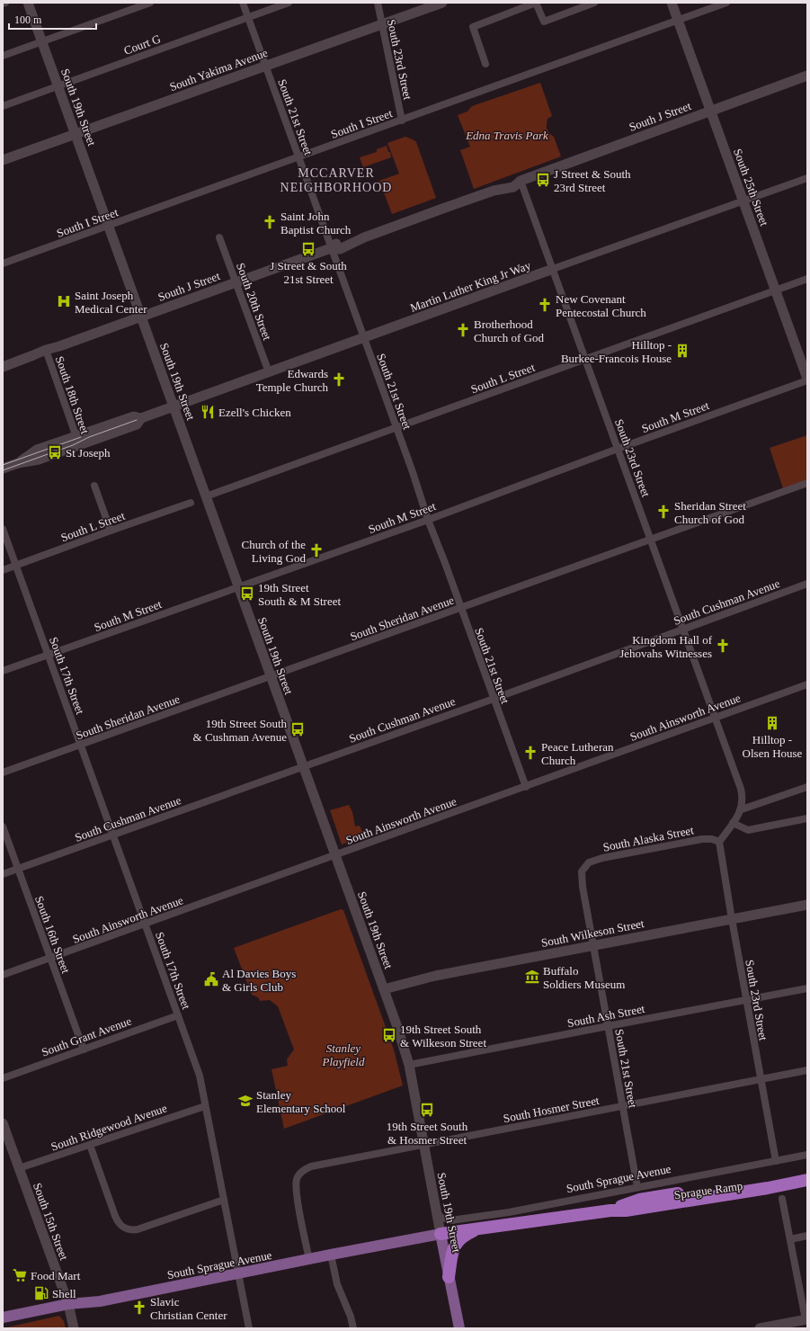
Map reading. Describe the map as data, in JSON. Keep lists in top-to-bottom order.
{
  "streets": {
    "highway": ["Sprague Ramp"],
    "main road": ["South 19th Street", "South Sprague Avenue"],
    "street": [
      "Court G",
      "South 23rd Street",
      "South Yakima Avenue",
      "South J Street",
      "South 21st Street",
      "South I Street",
      "South 25th Street",
      "Martin Luther King Jr Way",
      "South 20th Street",
      "South L Street",
      "South 18th Street",
      "South M Street",
      "South Cushman Avenue",
      "South Sheridan Avenue",
      "South 17th Street",
      "South Ainsworth Avenue",
      "South Alaska Street",
      "South Wilkeson Street",
      "South 16th Street",
      "South Ash Street",
      "South Grant Avenue",
      "South Hosmer Street",
      "South Ridgewood Avenue",
      "South 15th Street"
    ]
  },
  "crossings": [
    ["Court G", "South 19th Street"],
    ["Court G", "South 21st Street"],
    ["South 23rd Street", "South Yakima Avenue"],
    ["South 23rd Street", "South J Street"],
    ["South 23rd Street", "South I Street"],
    ["South 23rd Street", "Martin Luther King Jr Way"],
    ["South 23rd Street", "South L Street"],
    ["South 23rd Street", "South M Street"],
    ["South 23rd Street", "South Cushman Avenue"],
    ["South 23rd Street", "South Sheridan Avenue"],
    ["South 23rd Street", "South Ainsworth Avenue"],
    ["South 23rd Street", "South Alaska Street"],
    ["South 23rd Street", "South Wilkeson Street"],
    ["South 23rd Street", "South Ash Street"],
    ["South 23rd Street", "South Hosmer Street"],
    ["South 23rd Street", "South Sprague Avenue"],
    ["South Yakima Avenue", "South 19th Street"],
    ["South Yakima Avenue", "South 21st Street"],
    ["South 19th Street", "South J Street"],
    ["South 19th Street", "South I Street"],
    ["South 19th Street", "Martin Luther King Jr Way"],
    ["South 19th Street", "South L Street"],
    ["South 19th Street", "South M Street"],
    ["South 19th Street", "South Cushman Avenue"],
    ["South 19th Street", "South Sheridan Avenue"],
    ["South 19th Street", "South Ainsworth Avenue"],
    ["South 19th Street", "South Wilkeson Street"],
    ["South 19th Street", "South Ash Street"],
    ["South 19th Street", "South Hosmer Street"],
    ["South 19th Street", "South Sprague Avenue"],
    ["South 19th Street", "Sprague Ramp"],
    ["South J Street", "South 21st Street"],
    ["South J Street", "South 25th Street"],
    ["South J Street", "South 20th Street"],
    ["South J Street", "South 18th Street"],
    ["South 21st Street", "South I Street"],
    ["South 21st Street", "Martin Luther King Jr Way"],
    ["South 21st Street", "South L Street"],
    ["South 21st Street", "South M Street"],
    ["South 21st Street", "South Cushman Avenue"],
    ["South 21st Street", "South Sheridan Avenue"],
    ["South 21st Street", "South Ainsworth Avenue"],
    ["South 21st Street", "South Alaska Street"],
    ["South 21st Street", "South Wilkeson Street"],
    ["South 21st Street", "South Ash Street"],
    ["South 21st Street", "South Hosmer Street"],
    ["South 21st Street", "South Sprague Avenue"],
    ["South I Street", "South 25th Street"],
    ["South 25th Street", "Martin Luther King Jr Way"],
    ["South 25th Street", "South L Street"],
    ["South 25th Street", "South M Street"],
    ["Martin Luther King Jr Way", "South 20th Street"],
    ["Martin Luther King Jr Way", "South 18th Street"],
    ["South L Street", "South 17th Street"],
    ["South M Street", "South 17th Street"],
    ["South Cushman Avenue", "South 17th Street"],
    ["South Cushman Avenue", "South 16th Street"],
    ["South Sheridan Avenue", "South 17th Street"],
    ["South 17th Street", "South Ainsworth Avenue"],
    ["South 17th Street", "South Grant Avenue"],
    ["South 17th Street", "South Ridgewood Avenue"],
    ["South 17th Street", "South Sprague Avenue"],
    ["South Ainsworth Avenue", "South 16th Street"],
    ["South 16th Street", "South Grant Avenue"],
    ["South Hosmer Street", "South Sprague Avenue"],
    ["South Ridgewood Avenue", "South 15th Street"],
    ["South Sprague Avenue", "Sprague Ramp"],
    ["South Sprague Avenue", "South 15th Street"]
  ],
  "districts": ["MCCARVER NEIGHBORHOOD"],
  "parks": ["Edna Travis Park", "Stanley Playfield"],
  "places": {
    "bus stop": [
      "J Street & South 23rd Street",
      "J Street & South 21st Street",
      "St Joseph",
      "19th Street South & M Street",
      "19th Street South & Cushman Avenue",
      "19th Street South & Wilkeson Street",
      "19th Street South & Hosmer Street"
    ],
    "church": [
      "Saint John Baptist Church",
      "New Covenant Pentecostal Church",
      "Brotherhood Church of God",
      "Edwards Temple Church",
      "Sheridan Street Church of God",
      "Church of the Living God",
      "Kingdom Hall of Jehovahs Witnesses",
      "Peace Lutheran Church",
      "Slavic Christian Center"
    ],
    "hospital": ["Saint Joseph Medical Center"],
    "building": ["Hilltop - Burkee-Francois House", "Hilltop - Olsen House"],
    "restaurant": ["Ezell's Chicken"],
    "museum": ["Buffalo Soldiers Museum"],
    "public building": ["Al Davies Boys & Girls Club"],
    "school or university": ["Stanley Elementary School"],
    "supermarket": ["Food Mart"],
    "fuel station": ["Shell"]
  },
  "scale_bar": "100 m"
}
